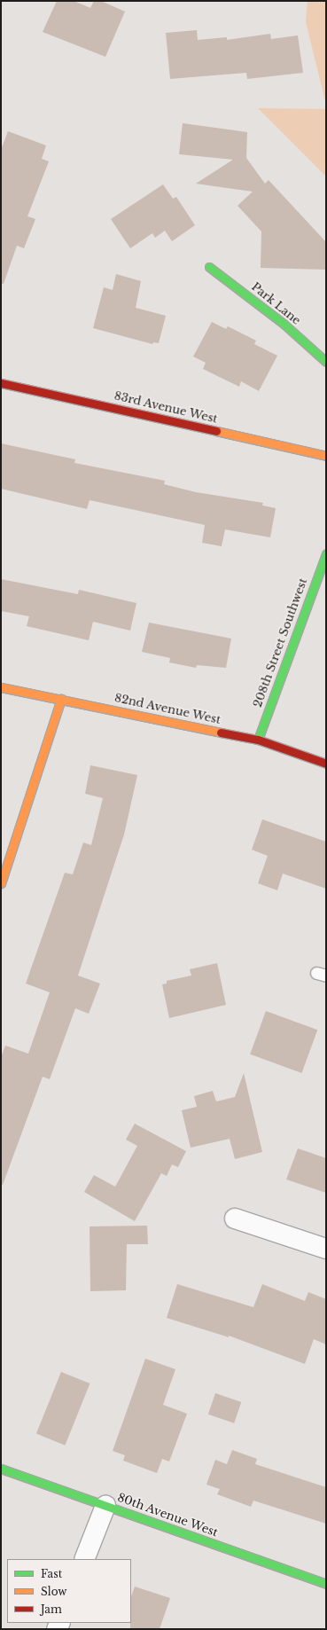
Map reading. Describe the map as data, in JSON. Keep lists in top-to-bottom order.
{
  "streets": {
    "street": [
      "Park Lane",
      "83rd Avenue West",
      "208th Street Southwest",
      "82nd Avenue West",
      "80th Avenue West"
    ]
  },
  "crossings": [
    ["208th Street Southwest", "82nd Avenue West"]
  ],
  "legend": ["Fast", "Slow", "Jam"]
}
